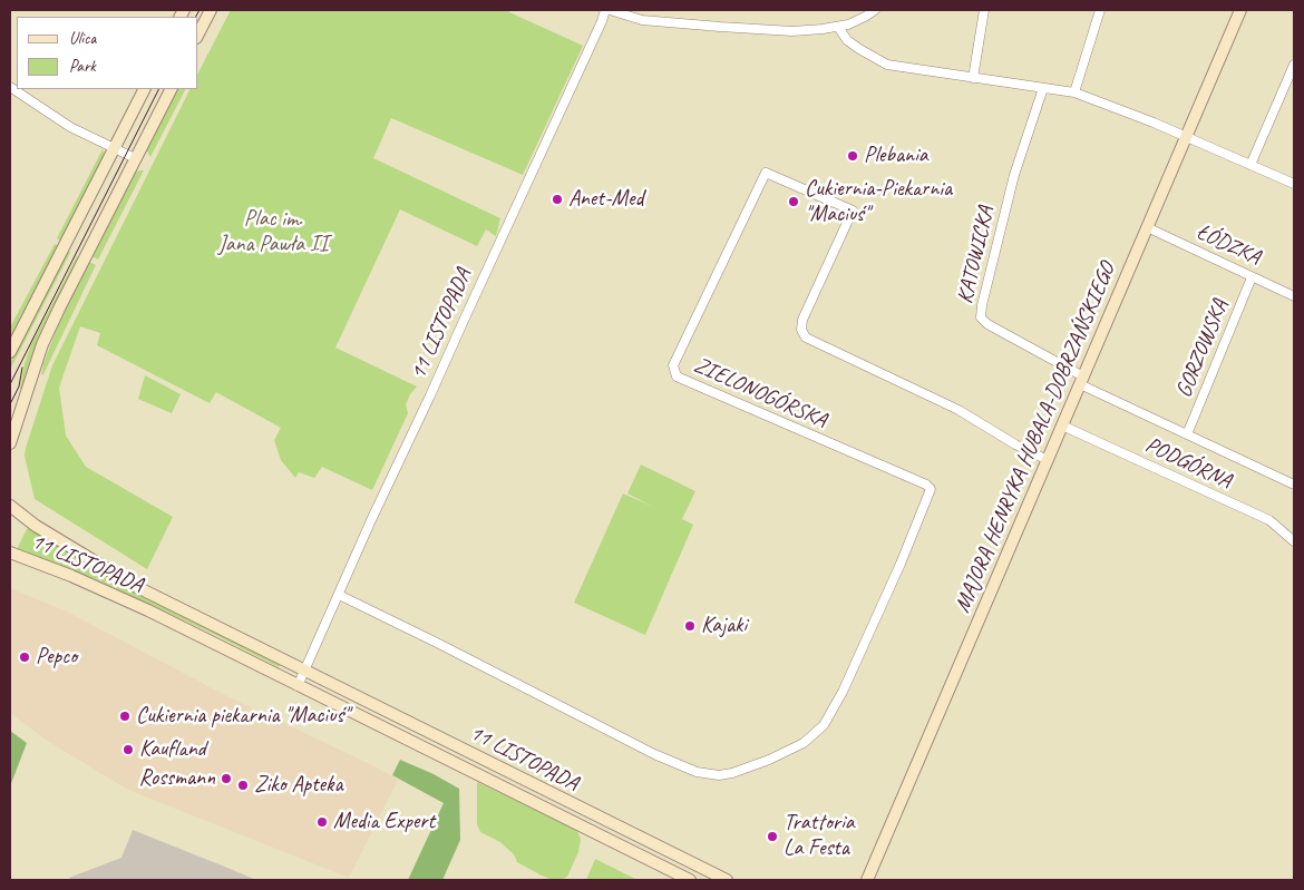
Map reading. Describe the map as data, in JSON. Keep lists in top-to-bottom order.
{
  "streets": {
    "street": [
      "ŁÓDZKA",
      "KATOWICKA",
      "11 LISTOPADA",
      "GORZOWSKA",
      "ZIELONOGÓRSKA",
      "MAJORA HENRYKA HUBALA-DOBRZAŃSKIEGO",
      "PODGÓRNA"
    ]
  },
  "crossings": [
    ["ŁÓDZKA", "GORZOWSKA"],
    ["ŁÓDZKA", "MAJORA HENRYKA HUBALA-DOBRZAŃSKIEGO"],
    ["KATOWICKA", "MAJORA HENRYKA HUBALA-DOBRZAŃSKIEGO"],
    ["11 LISTOPADA", "ZIELONOGÓRSKA"],
    ["ZIELONOGÓRSKA", "MAJORA HENRYKA HUBALA-DOBRZAŃSKIEGO"],
    ["MAJORA HENRYKA HUBALA-DOBRZAŃSKIEGO", "PODGÓRNA"]
  ],
  "parks": ["Plac im. Jana Pawła II"],
  "places": [
    "Plebania",
    "Anet-Med",
    "Cukiernia-Piekarnia \"Maciuś\"",
    "Kajaki",
    "Pepco",
    "Cukiernia piekarnia \"Maciuś\"",
    "Kaufland",
    "Rossmann",
    "Ziko Apteka",
    "Media Expert",
    "Trattoria La Festa"
  ],
  "legend": ["Ulica", "Park"]
}
